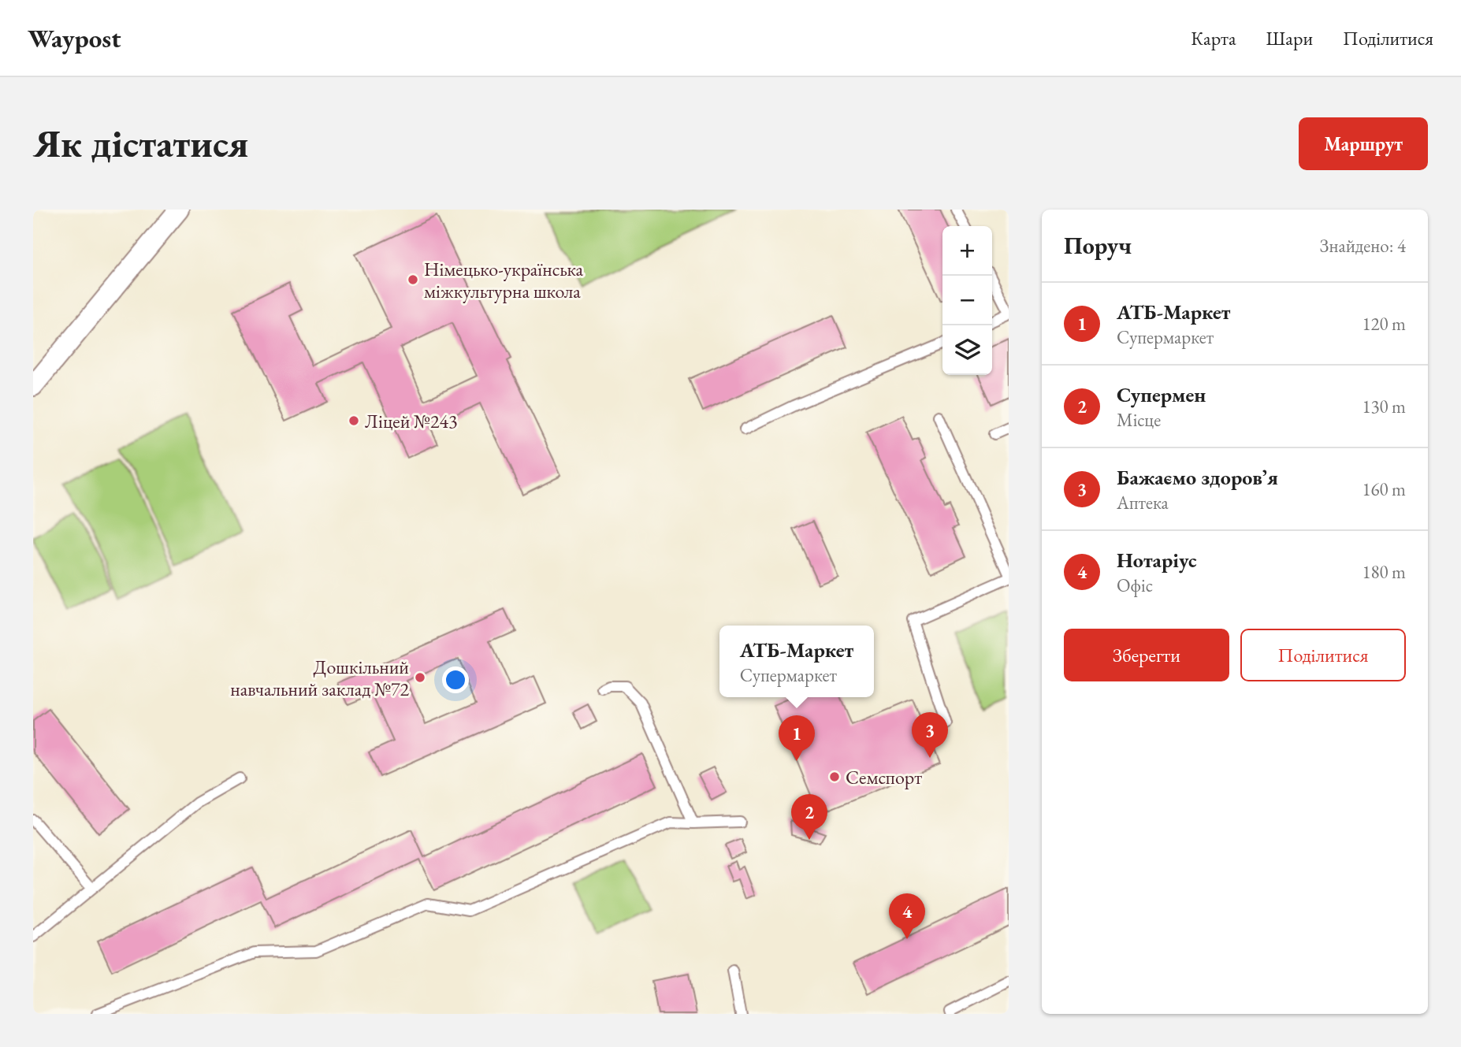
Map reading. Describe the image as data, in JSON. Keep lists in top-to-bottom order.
{
  "places": [
    "Німецько-українська міжкультурна школа",
    "Ліцей №243",
    "Дошкільний навчальний заклад №72",
    "Семспорт"
  ],
  "page": {
    "header": "Waypost",
    "nav": ["Карта", "Шари", "Поділитися"],
    "buttons": [
      "Маршрут",
      ["Зберегти", "Поділитися"]
    ],
    "title": "Як дістатися",
    "heading": ["Поруч", "Знайдено: 4"],
    "map_buttons": ["+", "−"],
    "list": [
      {
        "mark": "1",
        "name": "АТБ-Маркет",
        "note": "Супермаркет",
        "value": "120 m"
      },
      {
        "mark": "2",
        "name": "Супермен",
        "note": "Місце",
        "value": "130 m"
      },
      {
        "mark": "3",
        "name": "Бажаємо здоровʼя",
        "note": "Аптека",
        "value": "160 m"
      },
      {
        "mark": "4",
        "name": "Нотаріус",
        "note": "Офіс",
        "value": "180 m"
      }
    ],
    "popup": ["АТБ-Маркет", "Супермаркет"],
    "pins": [
      "3",
      "1",
      "2",
      "4"
    ]
  }
}
